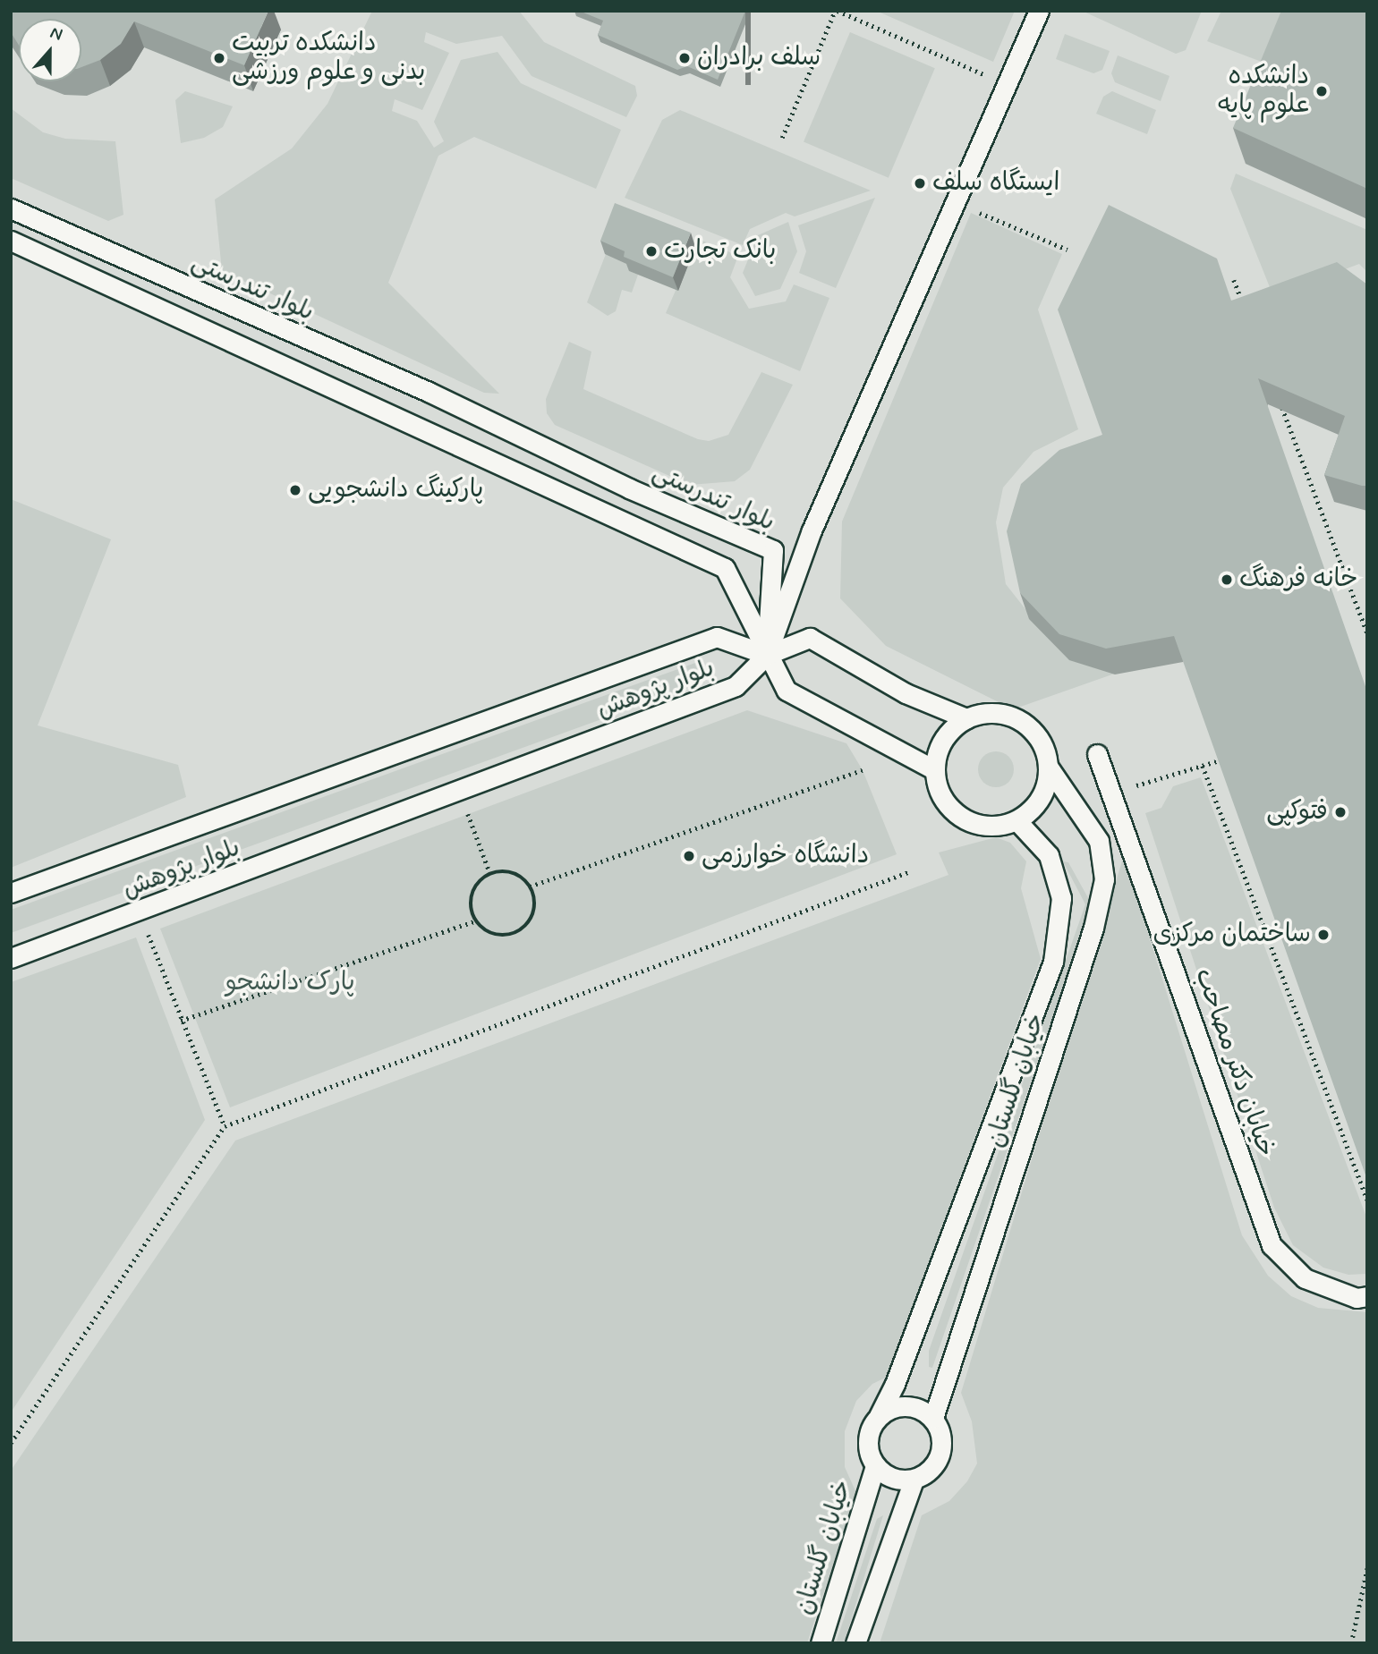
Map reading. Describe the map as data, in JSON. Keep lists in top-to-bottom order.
{
  "streets": {
    "lane": [
      "بلوار تندرستی",
      "بلوار پژوهش",
      "خیابان دکتر مصاحب",
      "خیابان گلستان"
    ]
  },
  "crossings": [
    ["بلوار تندرستی", "بلوار پژوهش"]
  ],
  "parks": ["پارک دانشجو"],
  "places": [
    "دانشکده تربیت بدنی و علوم ورزشی",
    "سلف برادران",
    "دانشکده علوم پایه",
    "ایستگاه سلف",
    "بانک تجارت",
    "پارکینگ دانشجویی",
    "خانه فرهنگ",
    "فتوکپی",
    "دانشگاه خوارزمی",
    "ساختمان مرکزی"
  ],
  "north": "top"
}
